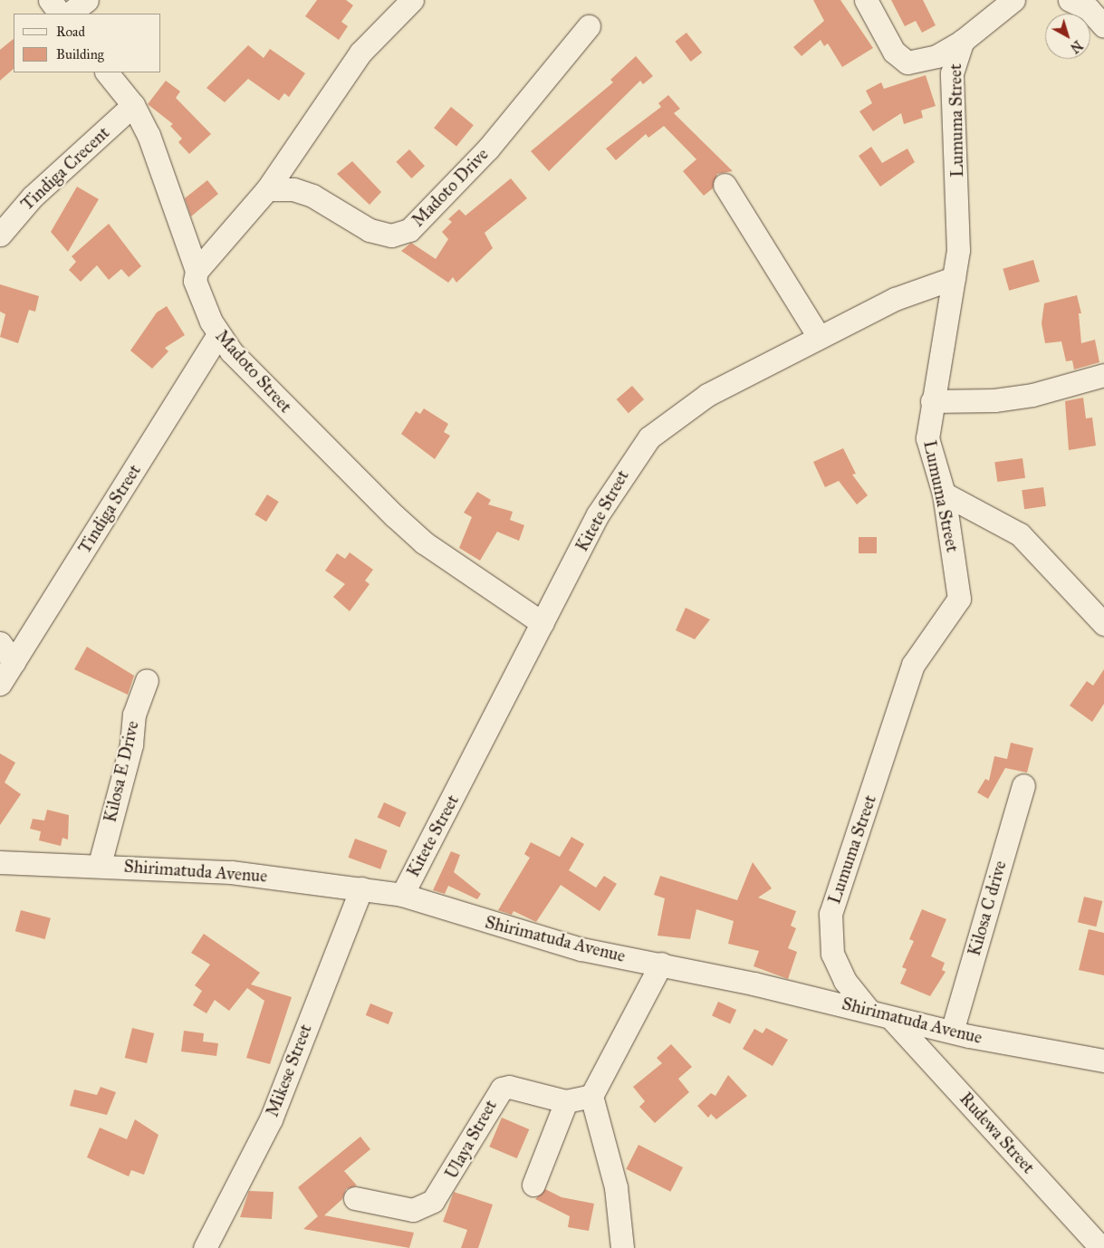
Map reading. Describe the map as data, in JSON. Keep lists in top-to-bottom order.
{
  "streets": {
    "street": [
      "Lumuma Street",
      "Tindiga Crecent",
      "Madoto Drive",
      "Madoto Street",
      "Tindiga Street",
      "Kitete Street",
      "Kilosa E Drive",
      "Shirimatuda Avenue",
      "Kilosa C drive",
      "Mikese Street",
      "Rudewa Street",
      "Ulaya Street"
    ]
  },
  "crossings": [
    ["Lumuma Street", "Kitete Street"],
    ["Lumuma Street", "Shirimatuda Avenue"],
    ["Tindiga Crecent", "Madoto Street"],
    ["Madoto Street", "Tindiga Street"],
    ["Madoto Street", "Kitete Street"],
    ["Kitete Street", "Shirimatuda Avenue"],
    ["Kilosa E Drive", "Shirimatuda Avenue"],
    ["Shirimatuda Avenue", "Kilosa C drive"],
    ["Shirimatuda Avenue", "Mikese Street"],
    ["Shirimatuda Avenue", "Rudewa Street"]
  ],
  "legend": ["Road", "Building"],
  "north": "bottom right"
}
